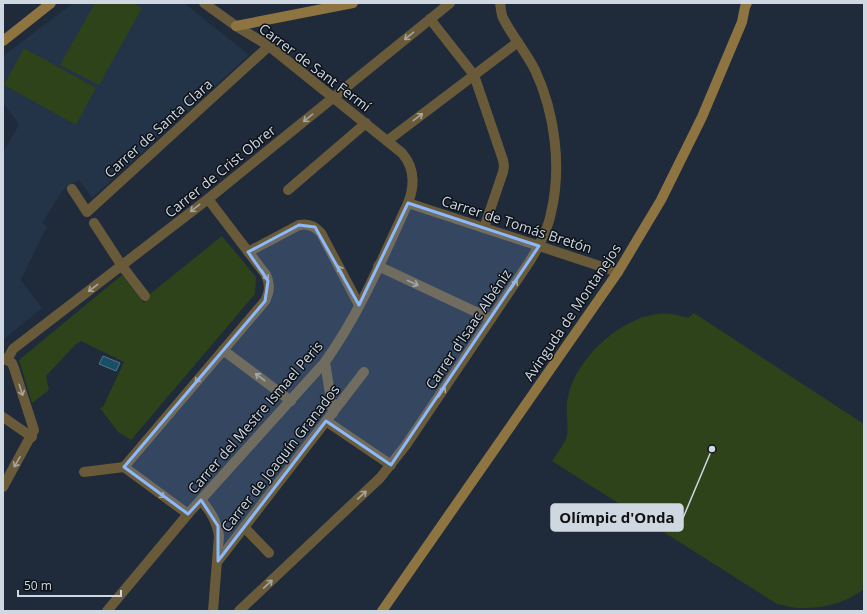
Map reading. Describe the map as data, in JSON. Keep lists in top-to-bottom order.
{
  "streets": {
    "street": [
      "Carrer de Sant Fermí",
      "Carrer de Santa Clara",
      "Carrer de Crist Obrer",
      "Carrer de Tomás Bretón",
      "Avinguda de Montanejos",
      "Carrer d'Isaac Albéniz",
      "Carrer del Mestre Ismael Peris",
      "Carrer de Joaquín Granados"
    ]
  },
  "crossings": [
    ["Carrer de Sant Fermí", "Carrer de Santa Clara"],
    ["Carrer de Sant Fermí", "Carrer de Crist Obrer"],
    ["Carrer de Sant Fermí", "Carrer del Mestre Ismael Peris"],
    ["Carrer de Tomás Bretón", "Avinguda de Montanejos"],
    ["Carrer de Tomás Bretón", "Carrer d'Isaac Albéniz"],
    ["Carrer de Tomás Bretón", "Carrer del Mestre Ismael Peris"]
  ],
  "one_way": ["Carrer d'Isaac Albéniz"],
  "places": ["Olímpic d'Onda"],
  "scale_bar": "50 m"
}
